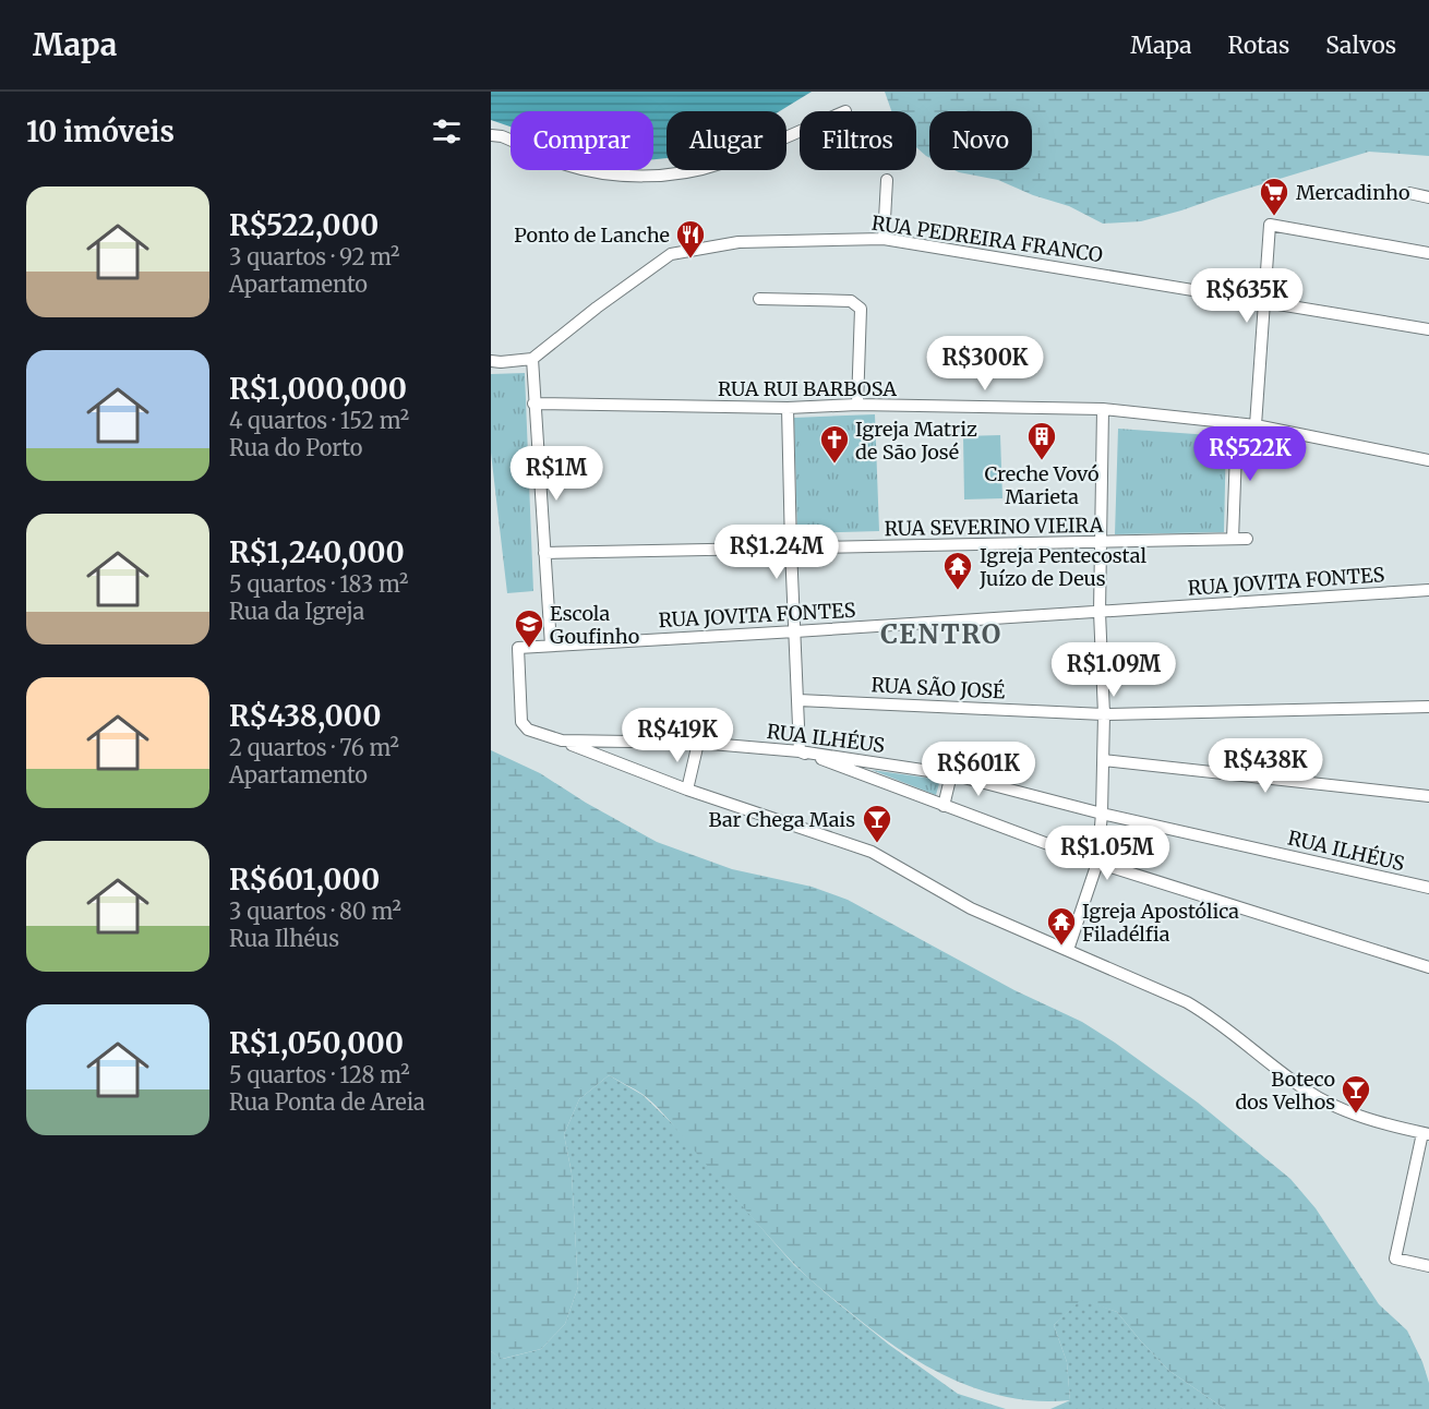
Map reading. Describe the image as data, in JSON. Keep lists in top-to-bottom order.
{
  "streets": {
    "street": [
      "RUA PEDREIRA FRANCO",
      "RUA RUI BARBOSA",
      "RUA SEVERINO VIEIRA",
      "RUA JOVITA FONTES",
      "RUA SÃO JOSÉ",
      "RUA ILHÉUS"
    ]
  },
  "crossings": [
    ["RUA JOVITA FONTES", "RUA ILHÉUS"]
  ],
  "districts": ["CENTRO"],
  "places": {
    "supermarket": ["Mercadinho"],
    "restaurant": ["Ponto de Lanche"],
    "building": ["Creche Vovó Marieta"],
    "church": ["Igreja Matriz de São José"],
    "temple": ["Igreja Pentecostal Juízo de Deus", "Igreja Apostólica Filadélfia"],
    "school or university": ["Escola Goufinho"],
    "bar": ["Bar Chega Mais", "Boteco dos Velhos"]
  },
  "page": {
    "header": "Mapa",
    "nav": ["Mapa", "Rotas", "Salvos"],
    "heading": "10 imóveis",
    "chip": [
      "Comprar",
      "Alugar",
      "Filtros",
      "Novo"
    ],
    "list": [
      {
        "name": "R$522,000",
        "note": "3 quartos · 92 m² · Apartamento"
      },
      {
        "name": "R$1,000,000",
        "note": "4 quartos · 152 m² · Rua do Porto"
      },
      {
        "name": "R$1,240,000",
        "note": "5 quartos · 183 m² · Rua da Igreja"
      },
      {
        "name": "R$438,000",
        "note": "2 quartos · 76 m² · Apartamento"
      },
      {
        "name": "R$601,000",
        "note": "3 quartos · 80 m² · Rua Ilhéus"
      },
      {
        "name": "R$1,050,000",
        "note": "5 quartos · 128 m² · Rua Ponta de Areia"
      }
    ],
    "price": [
      "R$635K",
      "R$300K",
      "R$522K",
      "R$1M",
      "R$1.24M",
      "R$1.09M",
      "R$419K",
      "R$438K",
      "R$601K",
      "R$1.05M"
    ]
  }
}
